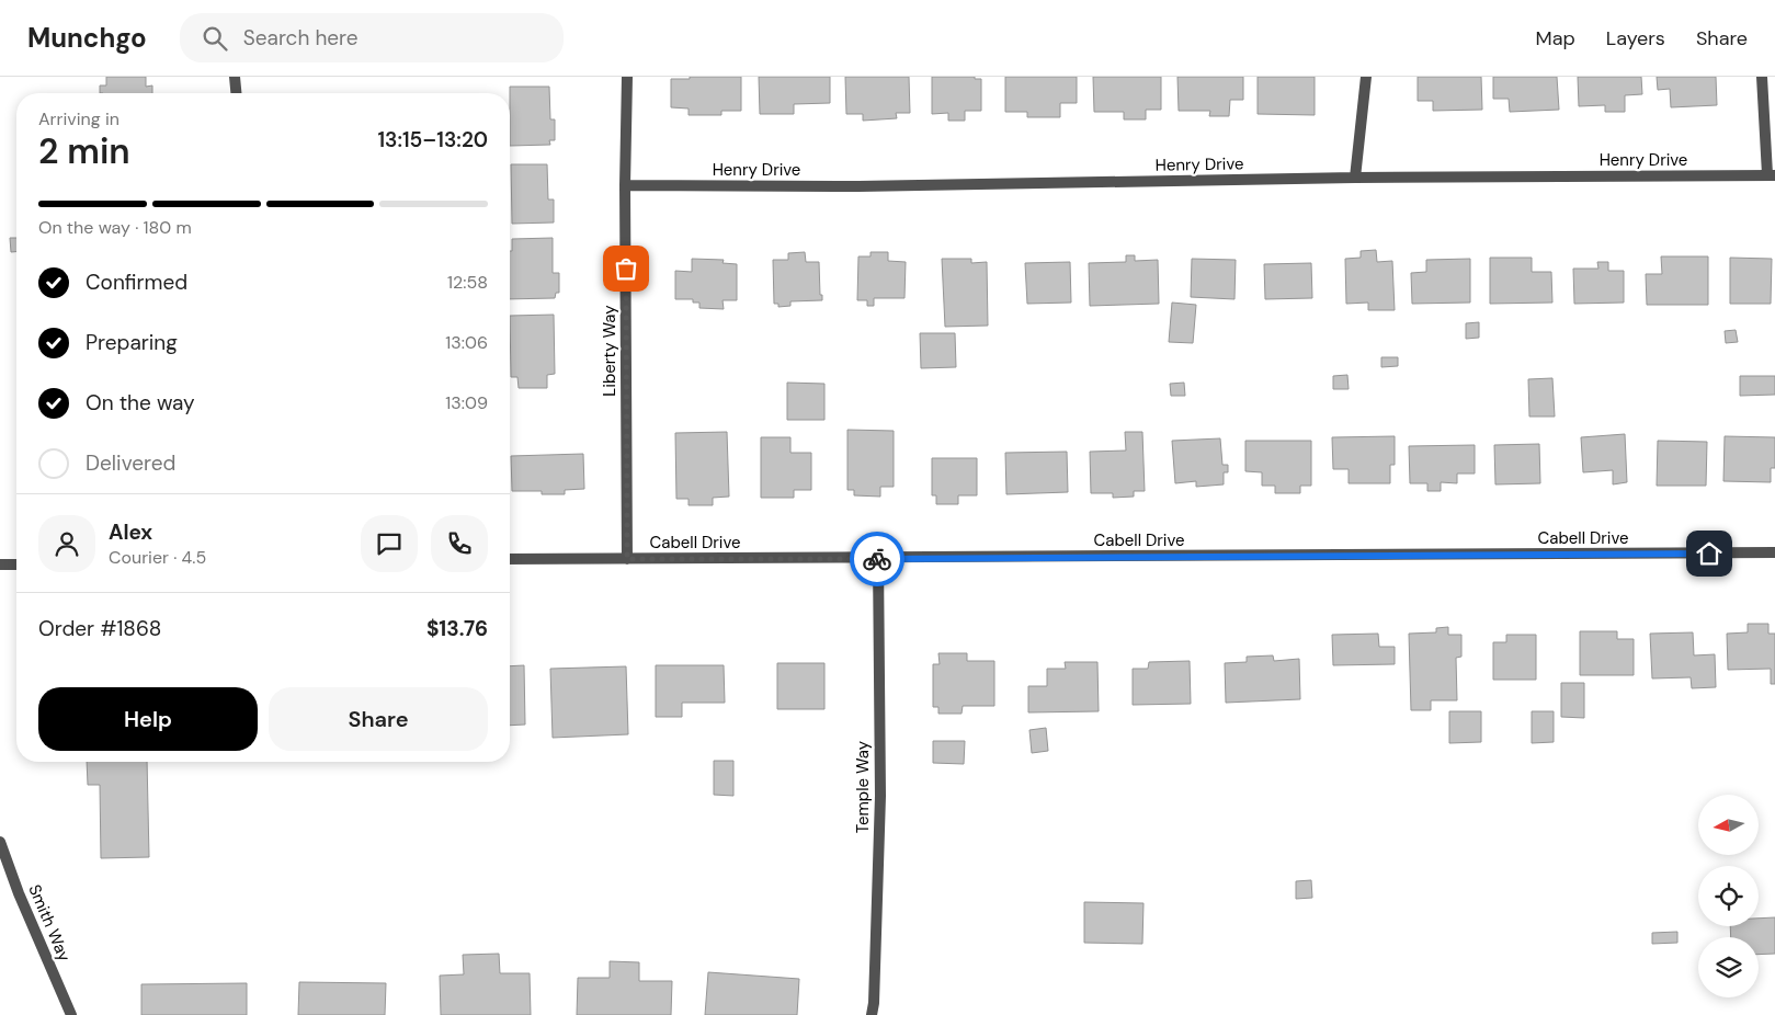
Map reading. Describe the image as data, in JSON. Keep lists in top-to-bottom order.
{
  "streets": {
    "street": [
      "Henry Drive",
      "Liberty Way",
      "Cabell Drive",
      "Temple Way",
      "Smith Way"
    ]
  },
  "crossings": [
    ["Henry Drive", "Liberty Way"],
    ["Liberty Way", "Cabell Drive"],
    ["Cabell Drive", "Temple Way"]
  ],
  "north": "left",
  "page": {
    "header": "Munchgo",
    "search": "Search here",
    "nav": ["Map", "Layers", "Share"],
    "heading": ["2 min", "Arriving in", "13:15–13:20"],
    "panel": [
      "Alex",
      "Courier · 4.5",
      "Order #1868",
      "$13.76"
    ],
    "bar": "On the way · 180 m",
    "list": [
      ["Confirmed", "12:58"],
      ["Preparing", "13:06"],
      ["On the way", "13:09"],
      "Delivered"
    ],
    "buttons": ["Help", "Share"]
  }
}
